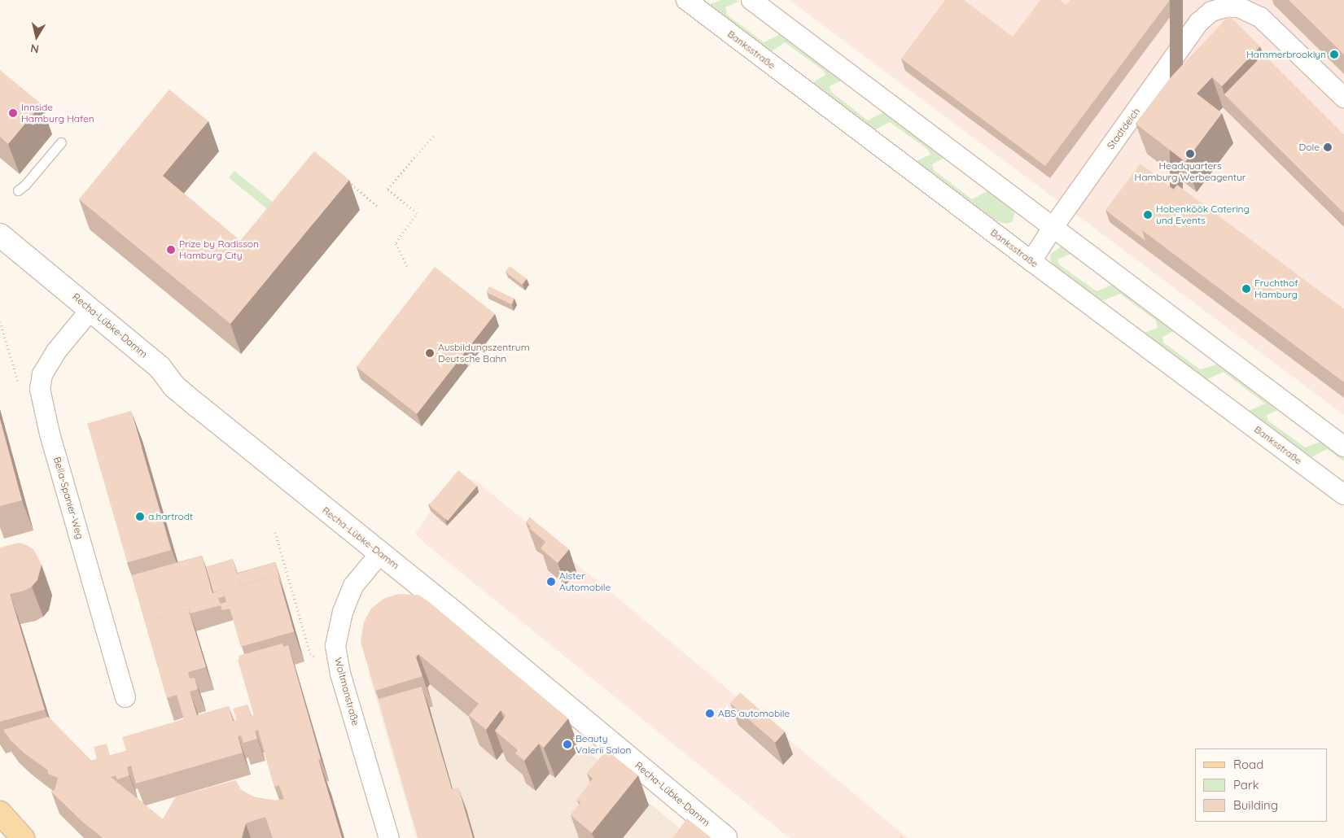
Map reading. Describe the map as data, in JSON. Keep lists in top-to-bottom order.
{
  "streets": {
    "main road": ["Recha-Lübke-Damm"],
    "street": [
      "Banksstraße",
      "Stadtdeich",
      "Bella-Spanier-Weg",
      "Woltmanstraße"
    ]
  },
  "crossings": [
    ["Banksstraße", "Stadtdeich"],
    ["Recha-Lübke-Damm", "Bella-Spanier-Weg"],
    ["Recha-Lübke-Damm", "Woltmanstraße"]
  ],
  "places": [
    "Hammerbrooklyn",
    "Innside Hamburg Hafen",
    "Dole",
    "Headquarters Hamburg Werbeagentur",
    "Hobenköök Catering und Events",
    "Prize by Radisson Hamburg City",
    "Fruchthof Hamburg",
    "Ausbildungszentrum Deutsche Bahn",
    "a.hartrodt",
    "Alster Automobile",
    "ABS automobile",
    "Beauty Valerii Salon"
  ],
  "legend": ["Road", "Park", "Building"],
  "north": "bottom"
}
